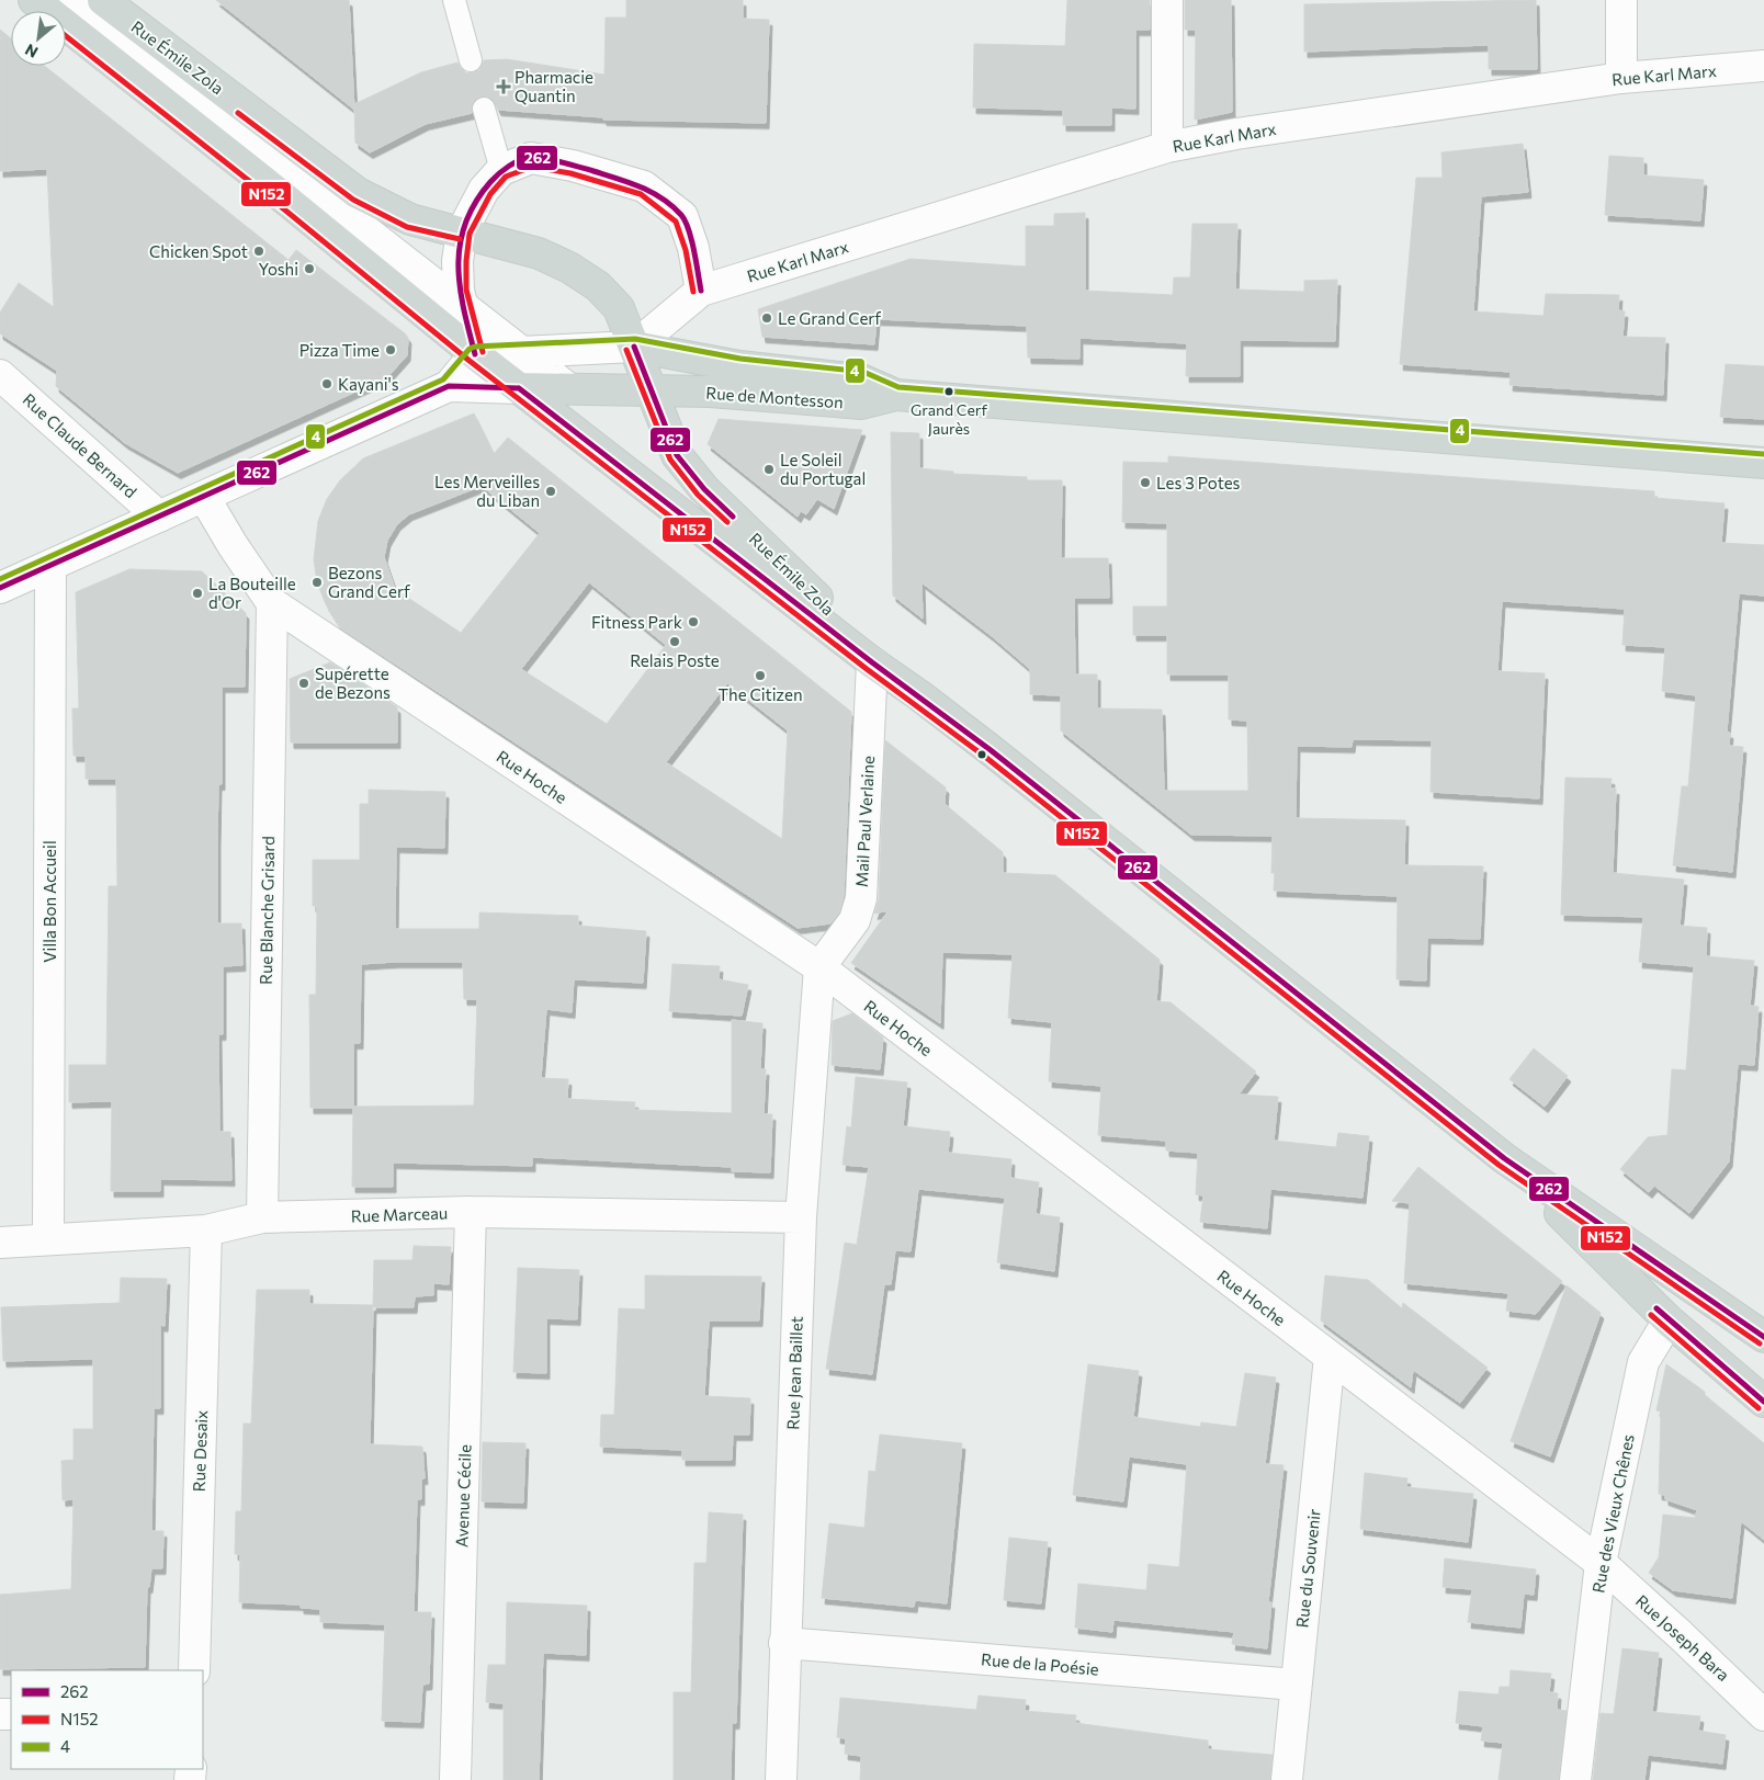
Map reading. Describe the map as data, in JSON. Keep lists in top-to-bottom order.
{
  "streets": {
    "main road": ["Rue Émile Zola", "Rue de Montesson"],
    "street": [
      "Rue Karl Marx",
      "Rue Claude Bernard",
      "Rue Hoche",
      "Mail Paul Verlaine",
      "Villa Bon Accueil",
      "Rue Blanche Grisard",
      "Rue Marceau",
      "Rue Jean Baillet",
      "Rue Desaix",
      "Avenue Cécile",
      "Rue des Vieux Chênes",
      "Rue du Souvenir",
      "Rue Joseph Bara",
      "Rue de la Poésie"
    ]
  },
  "crossings": [
    ["Rue Émile Zola", "Rue de Montesson"],
    ["Rue Émile Zola", "Mail Paul Verlaine"],
    ["Rue Hoche", "Mail Paul Verlaine"],
    ["Rue Hoche", "Rue Blanche Grisard"],
    ["Rue Hoche", "Rue Jean Baillet"],
    ["Rue Hoche", "Rue des Vieux Chênes"],
    ["Rue Hoche", "Rue du Souvenir"],
    ["Rue Hoche", "Rue Joseph Bara"],
    ["Mail Paul Verlaine", "Rue Jean Baillet"],
    ["Villa Bon Accueil", "Rue Marceau"],
    ["Rue Blanche Grisard", "Rue Marceau"],
    ["Rue Marceau", "Rue Jean Baillet"],
    ["Rue Marceau", "Rue Desaix"],
    ["Rue Marceau", "Avenue Cécile"],
    ["Rue Jean Baillet", "Rue de la Poésie"],
    ["Rue des Vieux Chênes", "Rue Joseph Bara"],
    ["Rue du Souvenir", "Rue de la Poésie"]
  ],
  "places": {
    "health": ["Pharmacie Quantin"],
    "other": [
      "Chicken Spot",
      "Yoshi",
      "Le Grand Cerf",
      "Pizza Time",
      "Kayani's",
      "Grand Cerf Jaurès",
      "Le Soleil du Portugal",
      "Les 3 Potes",
      "Les Merveilles du Liban",
      "Bezons Grand Cerf",
      "La Bouteille d'Or",
      "Fitness Park",
      "Relais Poste",
      "The Citizen",
      "Supérette de Bezons"
    ]
  },
  "lines": ["transit line N152", "transit line 262", "transit line 4"],
  "legend": ["262", "N152", "4"],
  "north": "bottom left"
}
